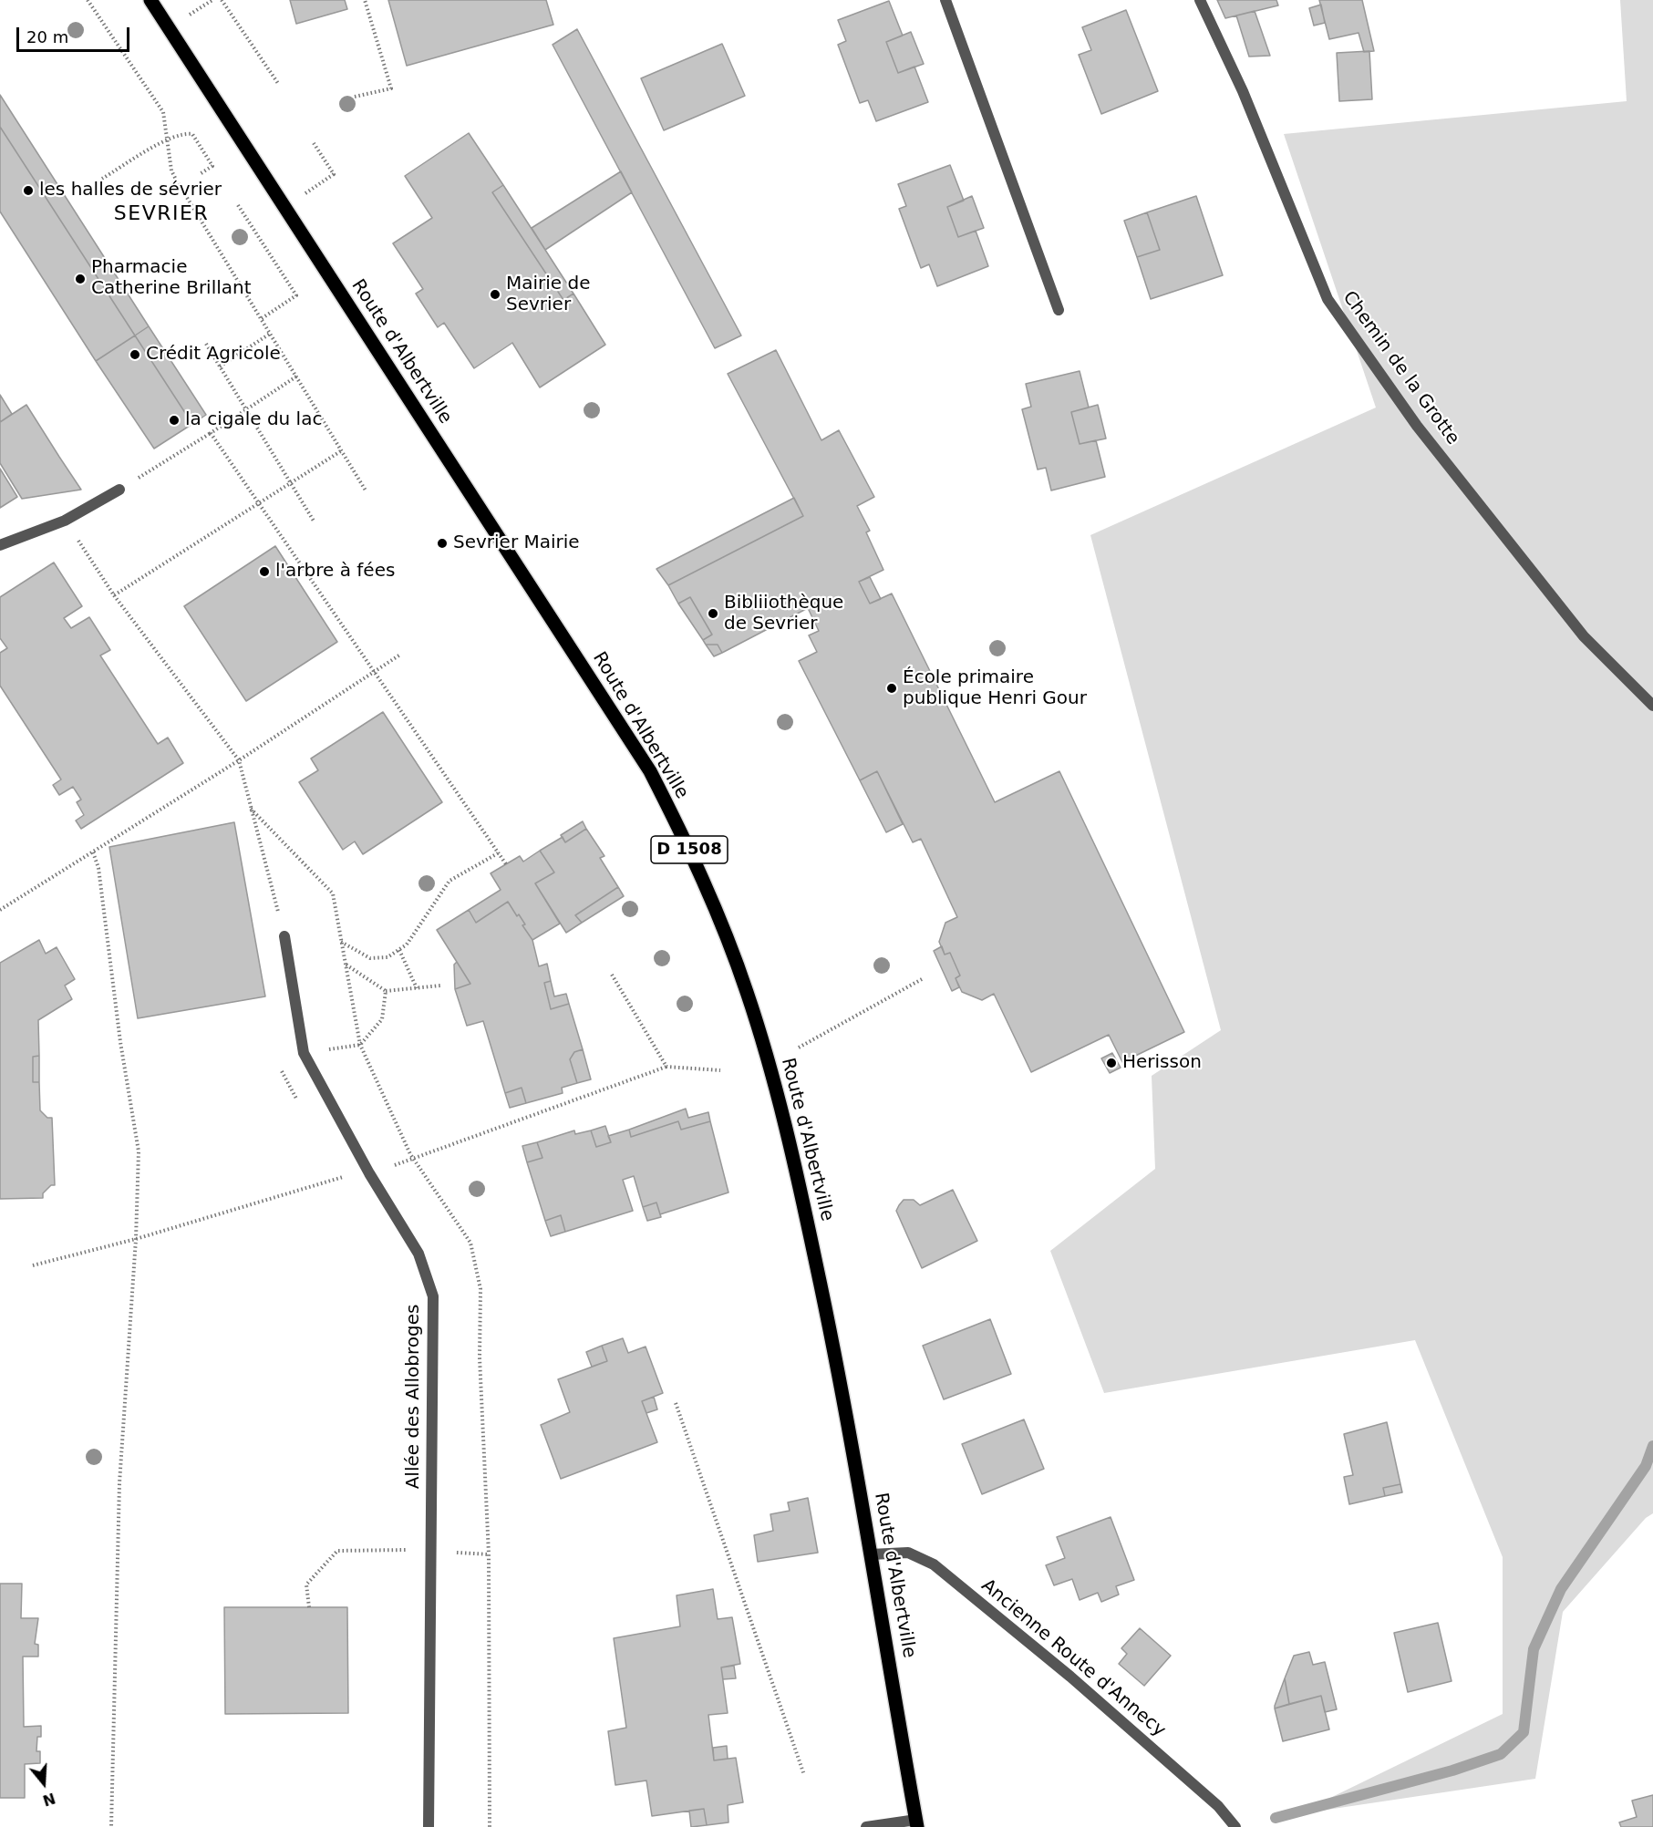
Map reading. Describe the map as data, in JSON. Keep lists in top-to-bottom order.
{
  "streets": {
    "main road": ["Route d'Albertville", "D 1508"],
    "street": ["Chemin de la Grotte", "Allée des Allobroges", "Ancienne Route d'Annecy"]
  },
  "crossings": [
    ["Route d'Albertville", "Ancienne Route d'Annecy"]
  ],
  "districts": ["SEVRIER"],
  "places": [
    "les halles de sévrier",
    "Pharmacie Catherine Brillant",
    "Mairie de Sevrier",
    "Crédit Agricole",
    "la cigale du lac",
    "Sevrier Mairie",
    "l'arbre à fées",
    "Bibliiothèque de Sevrier",
    "École primaire publique Henri Gour",
    "Herisson"
  ],
  "scale_bar": "20 m",
  "north": "bottom"
}
